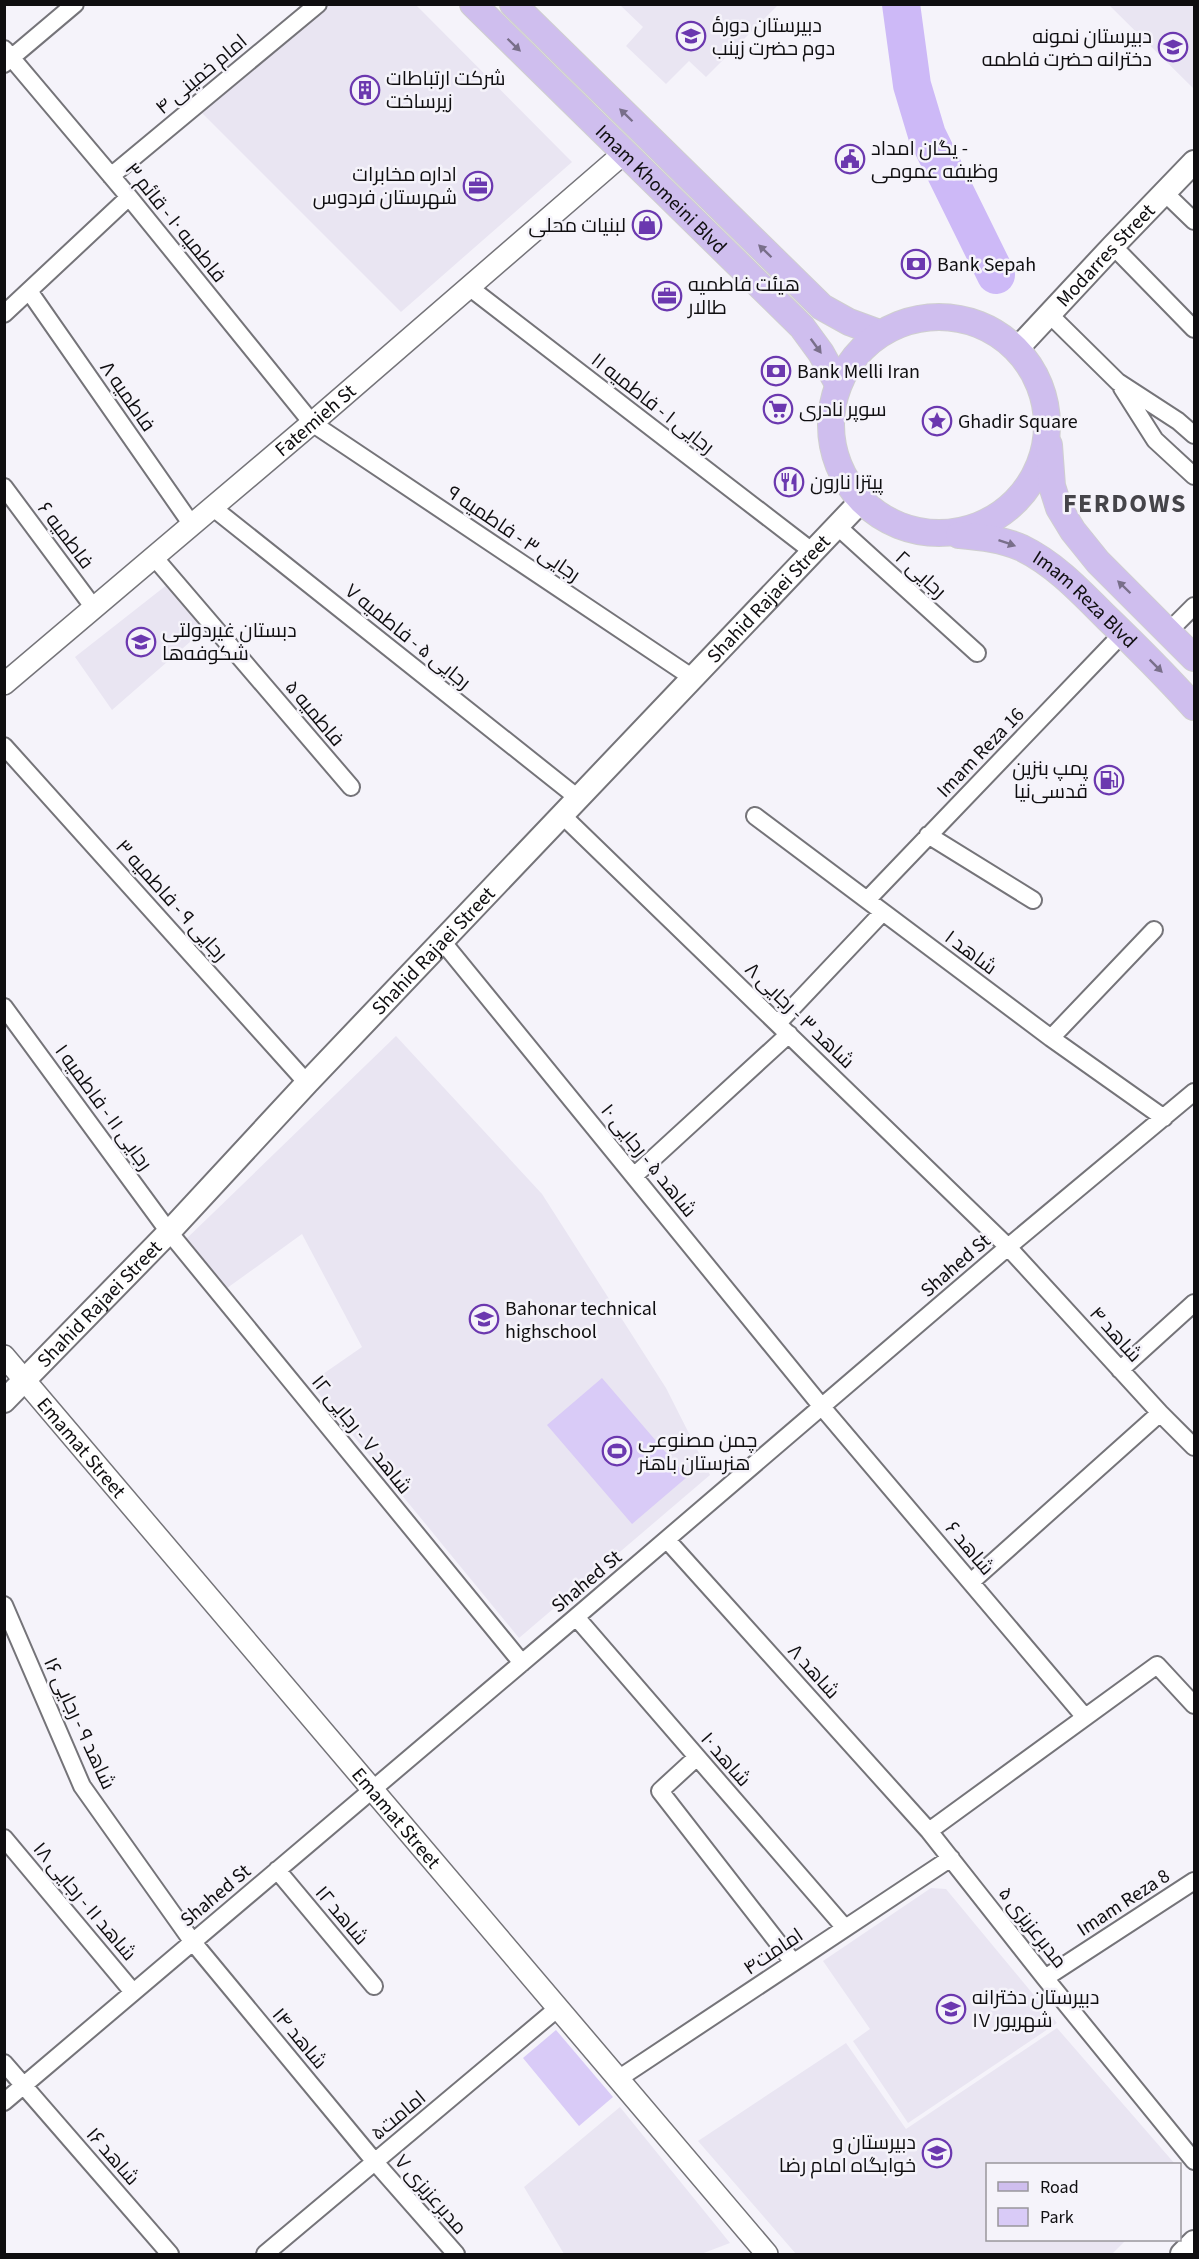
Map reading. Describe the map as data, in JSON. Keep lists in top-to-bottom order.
{
  "streets": {
    "main road": [
      "Imam Khomeini Blvd",
      "Modarres Street",
      "Shahid Rajaei Street",
      "Imam Reza Blvd"
    ],
    "street": [
      "امام خمینی ۴",
      "فاطمیه ۱۰ - قائم ۳",
      "فاطمیه ۸",
      "رجایی ۱ - فاطمیه ۱۱",
      "Fatemieh St",
      "رجایی ۳ - فاطمیه ۹",
      "فاطمیه ۶",
      "رجایی ۲",
      "رجایی ۵ - فاطمیه ۷",
      "فاطمیه ۵",
      "Imam Reza 16",
      "رجایی ۹ - فاطمیه ۳",
      "شاهد ۱",
      "شاهد ۳ - رجایی ۸",
      "رجایی ۱۱ - فاطمیه ۱",
      "شاهد ۵ - رجایی ۱۰",
      "Shahed St",
      "شاهد ۴",
      "شاهد ۷ - رجایی ۱۲",
      "Emamat Street",
      "شاهد ۶",
      "شاهد ۸",
      "شاهد ۹ - رجایی ۱۶",
      "شاهد ۱۰",
      "شاهد ۱۱ - رجایی ۱۸",
      "Imam Reza 8",
      "شاهد ۱۲",
      "مدبرعزیزی ۵",
      "امامت۴",
      "شاهد ۱۴",
      "امامت۵",
      "شاهد ۱۶",
      "مدبرعزیزی ۷"
    ]
  },
  "crossings": [
    ["امام خمینی ۴", "فاطمیه ۱۰ - قائم ۳"],
    ["Imam Khomeini Blvd", "Fatemieh St"],
    ["فاطمیه ۱۰ - قائم ۳", "Fatemieh St"],
    ["فاطمیه ۱۰ - قائم ۳", "رجایی ۳ - فاطمیه ۹"],
    ["فاطمیه ۸", "Fatemieh St"],
    ["رجایی ۱ - فاطمیه ۱۱", "Fatemieh St"],
    ["رجایی ۱ - فاطمیه ۱۱", "Shahid Rajaei Street"],
    ["Fatemieh St", "رجایی ۳ - فاطمیه ۹"],
    ["Fatemieh St", "فاطمیه ۶"],
    ["Fatemieh St", "رجایی ۵ - فاطمیه ۷"],
    ["Fatemieh St", "فاطمیه ۵"],
    ["رجایی ۳ - فاطمیه ۹", "Shahid Rajaei Street"],
    ["رجایی ۲", "Shahid Rajaei Street"],
    ["Shahid Rajaei Street", "رجایی ۵ - فاطمیه ۷"],
    ["Shahid Rajaei Street", "رجایی ۹ - فاطمیه ۳"],
    ["Shahid Rajaei Street", "شاهد ۳ - رجایی ۸"],
    ["Shahid Rajaei Street", "رجایی ۱۱ - فاطمیه ۱"],
    ["Shahid Rajaei Street", "شاهد ۵ - رجایی ۱۰"],
    ["Shahid Rajaei Street", "شاهد ۷ - رجایی ۱۲"],
    ["Shahid Rajaei Street", "Emamat Street"],
    ["Imam Reza Blvd", "Imam Reza 16"],
    ["Imam Reza 16", "شاهد ۱"],
    ["شاهد ۱", "Shahed St"],
    ["شاهد ۳ - رجایی ۸", "Shahed St"],
    ["شاهد ۳ - رجایی ۸", "شاهد ۴"],
    ["رجایی ۱۱ - فاطمیه ۱", "شاهد ۷ - رجایی ۱۲"],
    ["شاهد ۵ - رجایی ۱۰", "Shahed St"],
    ["شاهد ۵ - رجایی ۱۰", "شاهد ۶"],
    ["Shahed St", "شاهد ۴"],
    ["Shahed St", "شاهد ۷ - رجایی ۱۲"],
    ["Shahed St", "Emamat Street"],
    ["Shahed St", "شاهد ۶"],
    ["Shahed St", "شاهد ۸"],
    ["Shahed St", "شاهد ۹ - رجایی ۱۶"],
    ["Shahed St", "شاهد ۱۰"],
    ["Shahed St", "شاهد ۱۱ - رجایی ۱۸"],
    ["Shahed St", "شاهد ۱۲"],
    ["Shahed St", "شاهد ۱۴"],
    ["Shahed St", "شاهد ۱۶"],
    ["Emamat Street", "امامت۴"],
    ["Emamat Street", "امامت۵"],
    ["شاهد ۸", "مدبرعزیزی ۵"],
    ["شاهد ۹ - رجایی ۱۶", "شاهد ۱۴"],
    ["شاهد ۱۰", "امامت۴"],
    ["Imam Reza 8", "مدبرعزیزی ۵"],
    ["مدبرعزیزی ۵", "امامت۴"],
    ["شاهد ۱۴", "امامت۵"],
    ["شاهد ۱۴", "مدبرعزیزی ۷"],
    ["امامت۵", "مدبرعزیزی ۷"]
  ],
  "districts": ["FERDOWS"],
  "places": {
    "school or university": [
      "دبیرستان دورهٔ دوم حضرت زینب",
      "دبیرستان نمونه دخترانه حضرت فاطمه",
      "دبستان غیردولتی شکوفه‌ها",
      "Bahonar technical highschool",
      "دبیرستان دخترانه ۱۷ شهریور",
      "دبیرستان و خوابگاه امام رضا"
    ],
    "building": ["شرکت ارتباطات زیرساخت"],
    "public building": ["یگان امداد - وظیفه عمومی"],
    "office": ["اداره مخابرات شهرستان فردوس", "هيئت فاطمیه طالار"],
    "shop": ["لبنیات محلی"],
    "bank": ["Bank Sepah", "Bank Melli Iran"],
    "supermarket": ["سوپر نادری"],
    "place": ["Ghadir Square"],
    "restaurant": ["پیتزا نارون"],
    "fuel station": ["پمپ بنزین قدسی‌نیا"],
    "sports": ["چمن مصنوعی هنرستان باهنر"]
  },
  "legend": ["Road", "Park"]
}
